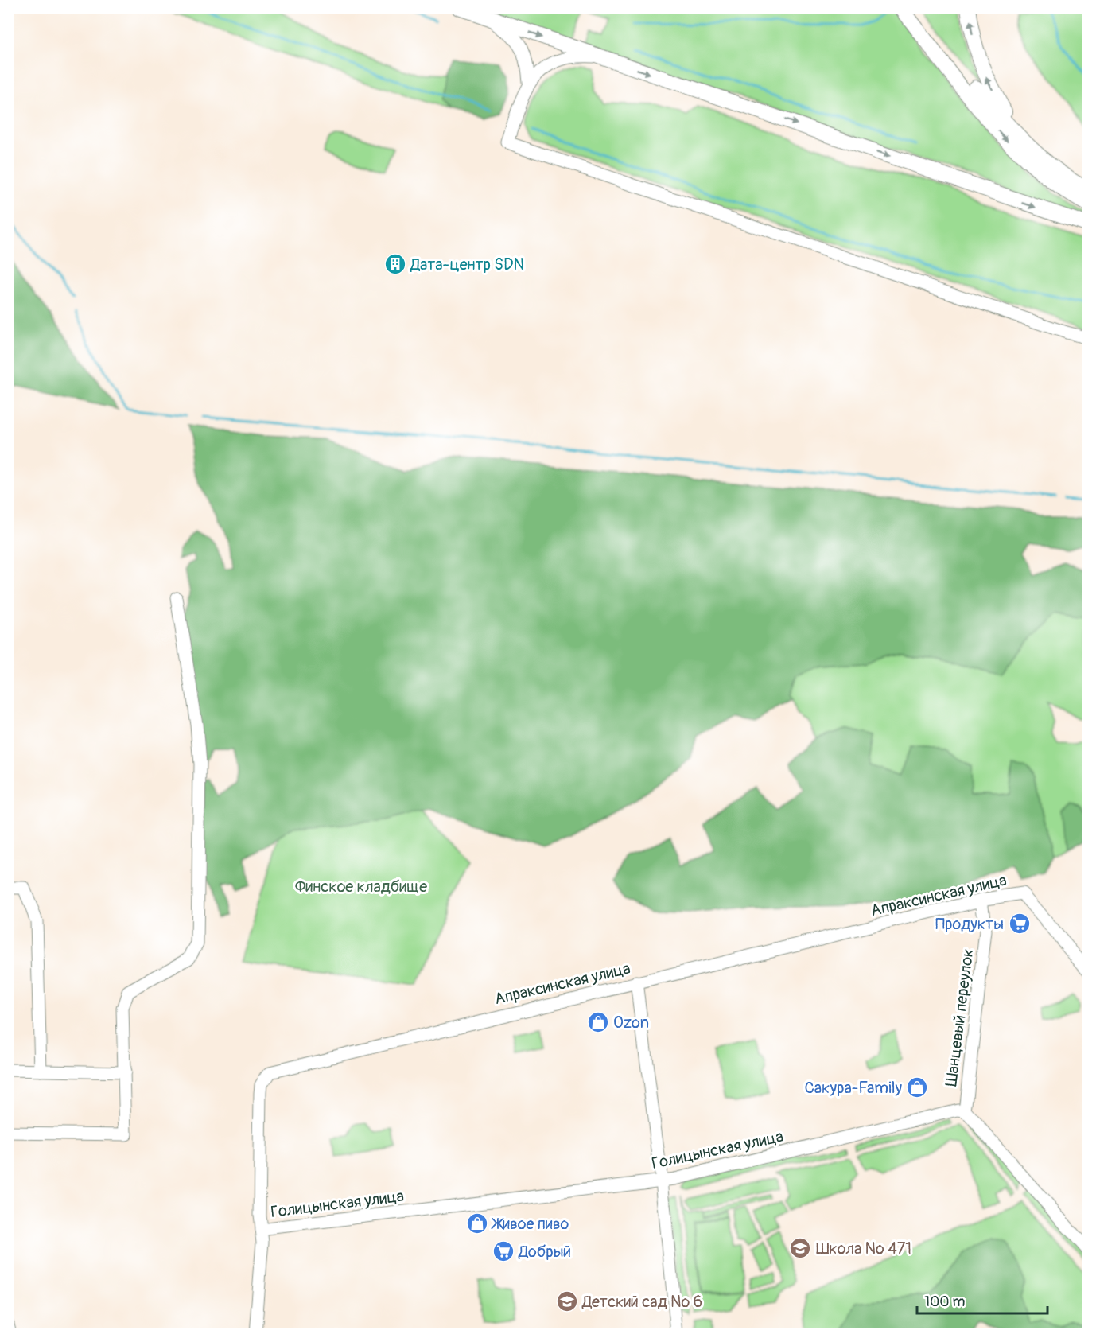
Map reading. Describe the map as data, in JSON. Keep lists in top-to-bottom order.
{
  "streets": {
    "street": ["Апраксинская улица", "Шанцевый переулок", "Голицынская улица"]
  },
  "crossings": [
    ["Апраксинская улица", "Шанцевый переулок"],
    ["Апраксинская улица", "Голицынская улица"],
    ["Шанцевый переулок", "Голицынская улица"]
  ],
  "parks": ["Финское кладбище"],
  "places": {
    "building": ["Дата-центр SDN"],
    "supermarket": ["Продукты", "Добрый"],
    "shop": ["Ozon", "Сакура-Family", "Живое пиво"],
    "school or university": ["Школа № 471", "Детский сад № 6"]
  },
  "scale_bar": "100 m"
}
